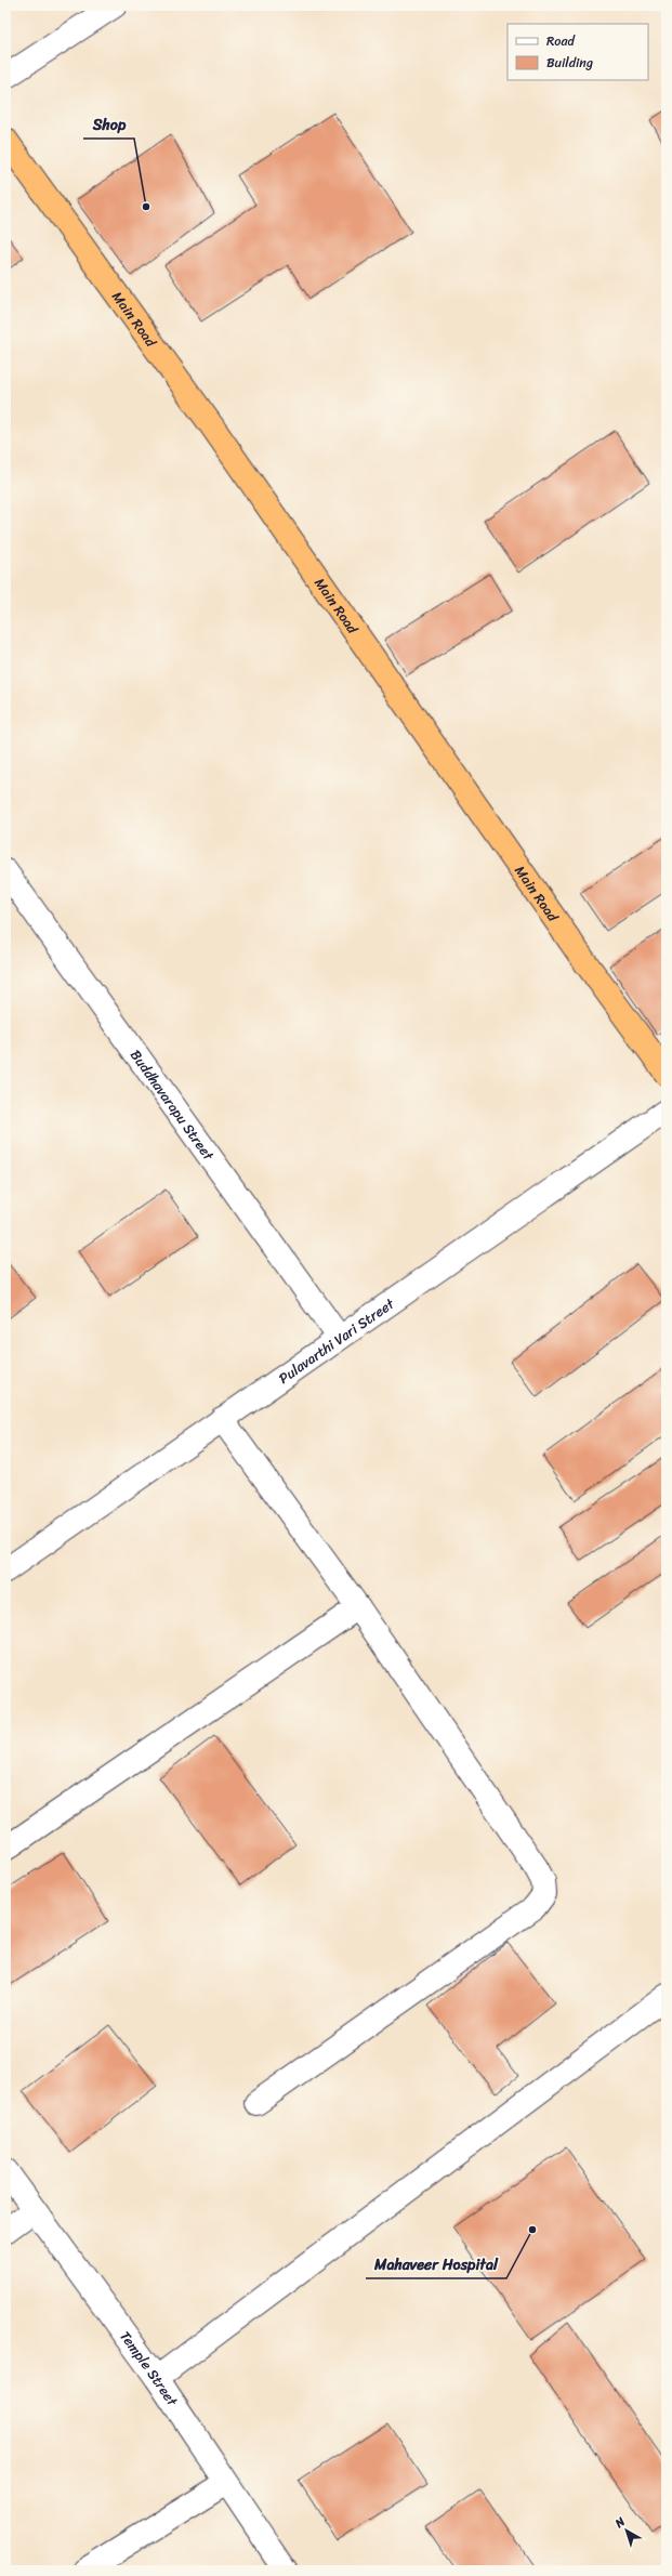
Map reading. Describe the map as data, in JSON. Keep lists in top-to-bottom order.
{
  "streets": {
    "highway": ["Main Road"],
    "street": ["Buddhavarapu Street", "Pulavarthi Vari Street", "Temple Street"]
  },
  "crossings": [
    ["Buddhavarapu Street", "Pulavarthi Vari Street"]
  ],
  "places": ["Shop", "Mahaveer Hospital"],
  "legend": ["Road", "Building"],
  "north": "top left"
}
